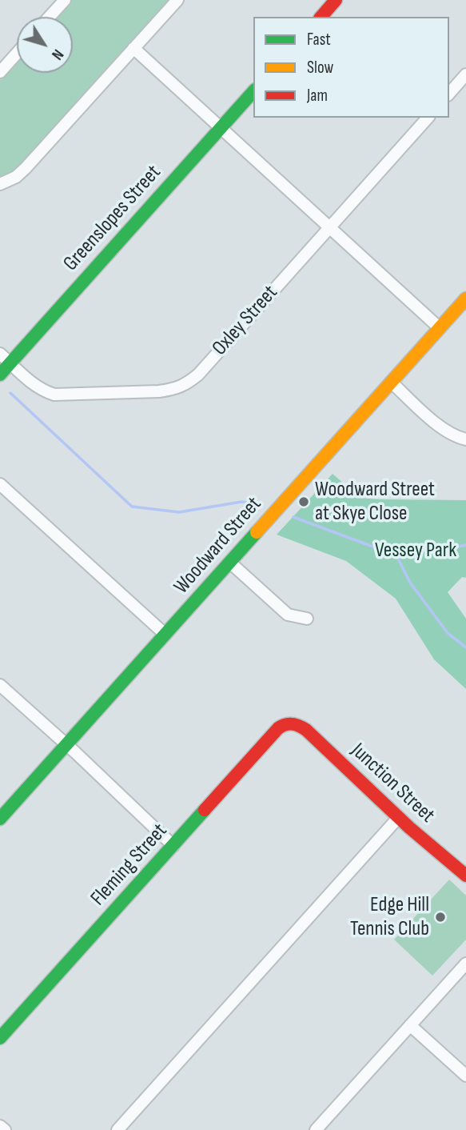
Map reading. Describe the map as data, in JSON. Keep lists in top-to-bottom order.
{
  "streets": {
    "street": [
      "Greenslopes Street",
      "Oxley Street",
      "Woodward Street",
      "Junction Street",
      "Fleming Street"
    ]
  },
  "crossings": [
    ["Greenslopes Street", "Oxley Street"],
    ["Junction Street", "Fleming Street"]
  ],
  "parks": ["Vessey Park"],
  "places": ["Woodward Street at Skye Close", "Edge Hill Tennis Club"],
  "legend": ["Fast", "Slow", "Jam"],
  "north": "bottom right"
}
